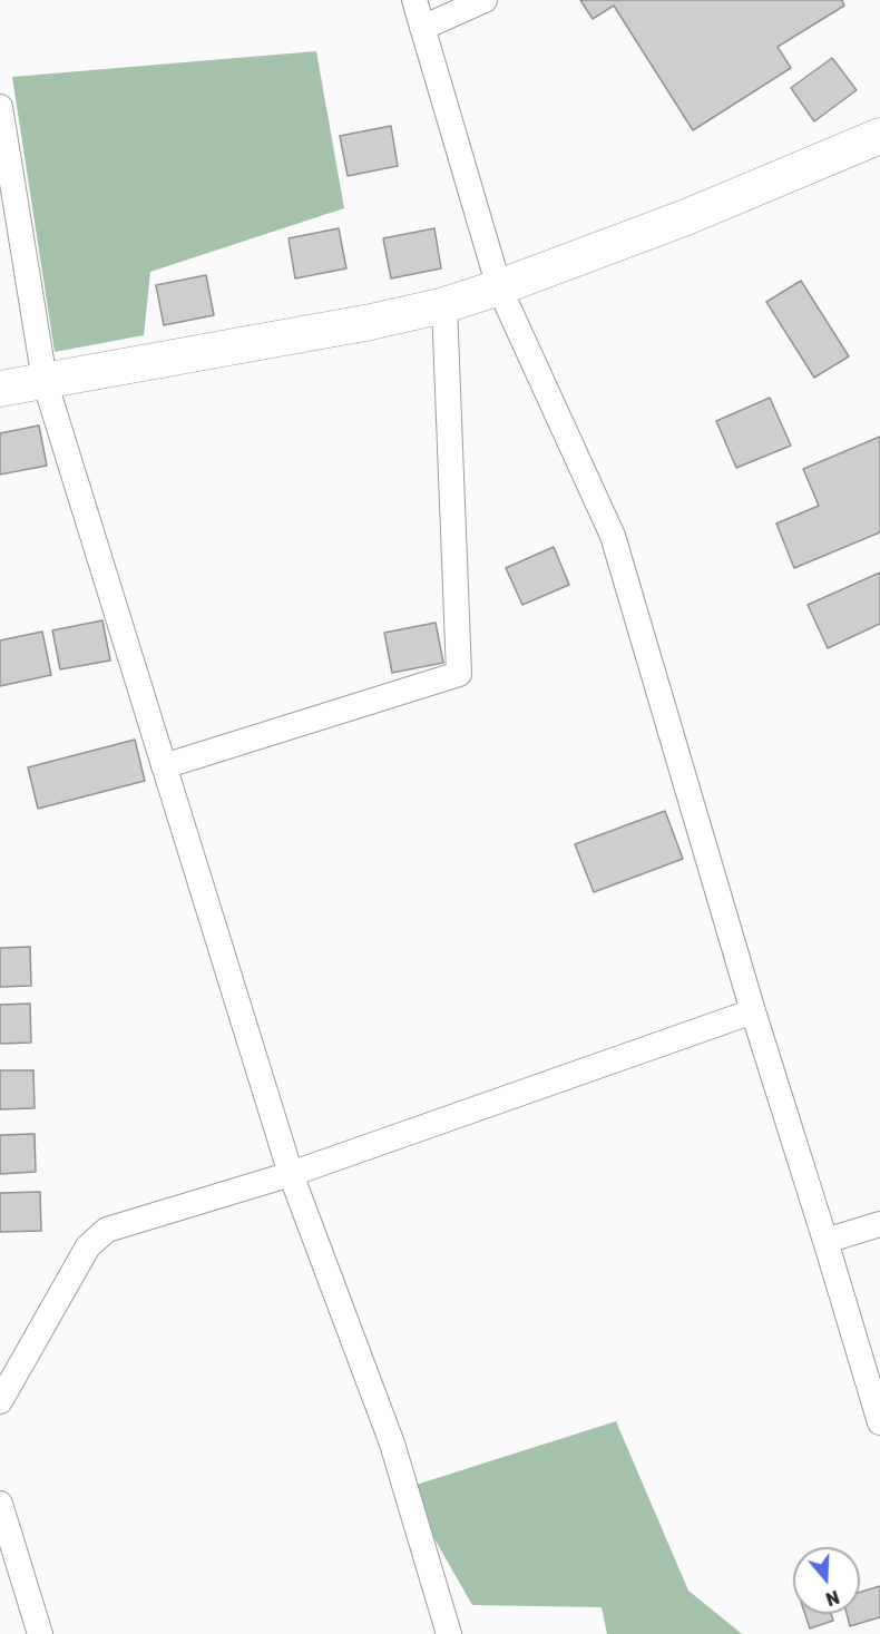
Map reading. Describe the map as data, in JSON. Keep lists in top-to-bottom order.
{
  "north": "bottom"
}
